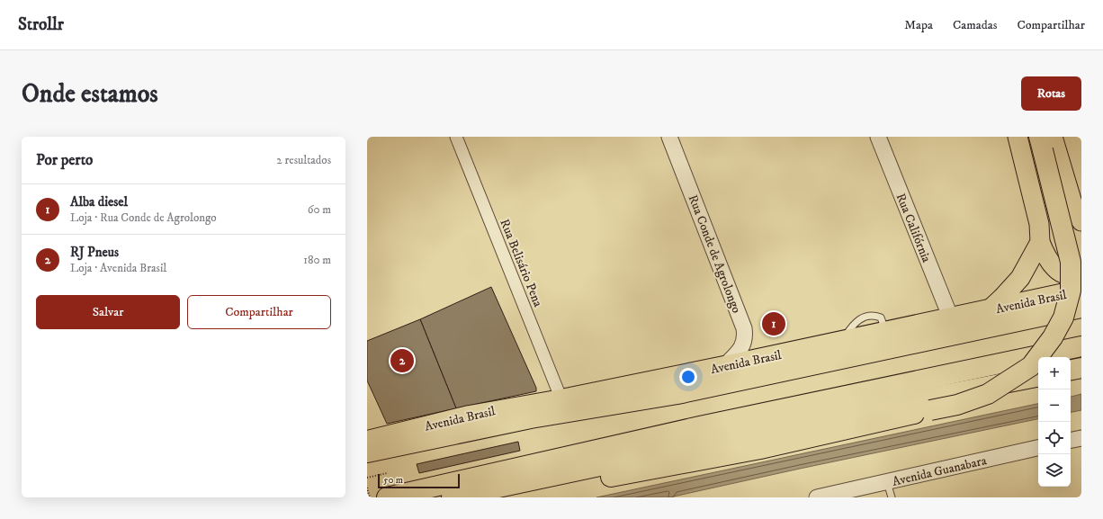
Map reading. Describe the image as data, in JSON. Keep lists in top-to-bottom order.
{
  "streets": {
    "highway": ["Avenida Brasil"],
    "street": [
      "Rua Califórnia",
      "Rua Conde de Agrolongo",
      "Rua Belisário Pena",
      "Avenida Guanabara"
    ]
  },
  "crossings": [
    ["Rua Califórnia", "Avenida Brasil"],
    ["Rua Conde de Agrolongo", "Avenida Brasil"],
    ["Rua Belisário Pena", "Avenida Brasil"]
  ],
  "scale_bar": "50 m",
  "page": {
    "header": "Strollr",
    "nav": ["Mapa", "Camadas", "Compartilhar"],
    "buttons": [
      "Rotas",
      ["Salvar", "Compartilhar"]
    ],
    "title": "Onde estamos",
    "heading": ["Por perto", "2 resultados"],
    "list": [
      {
        "mark": "1",
        "name": "Alba diesel",
        "note": "Loja · Rua Conde de Agrolongo",
        "value": "60 m"
      },
      {
        "mark": "2",
        "name": "RJ Pneus",
        "note": "Loja · Avenida Brasil",
        "value": "180 m"
      }
    ],
    "pins": ["1", "2"],
    "map_buttons": ["+", "−"],
    "scale": "50 m"
  }
}
